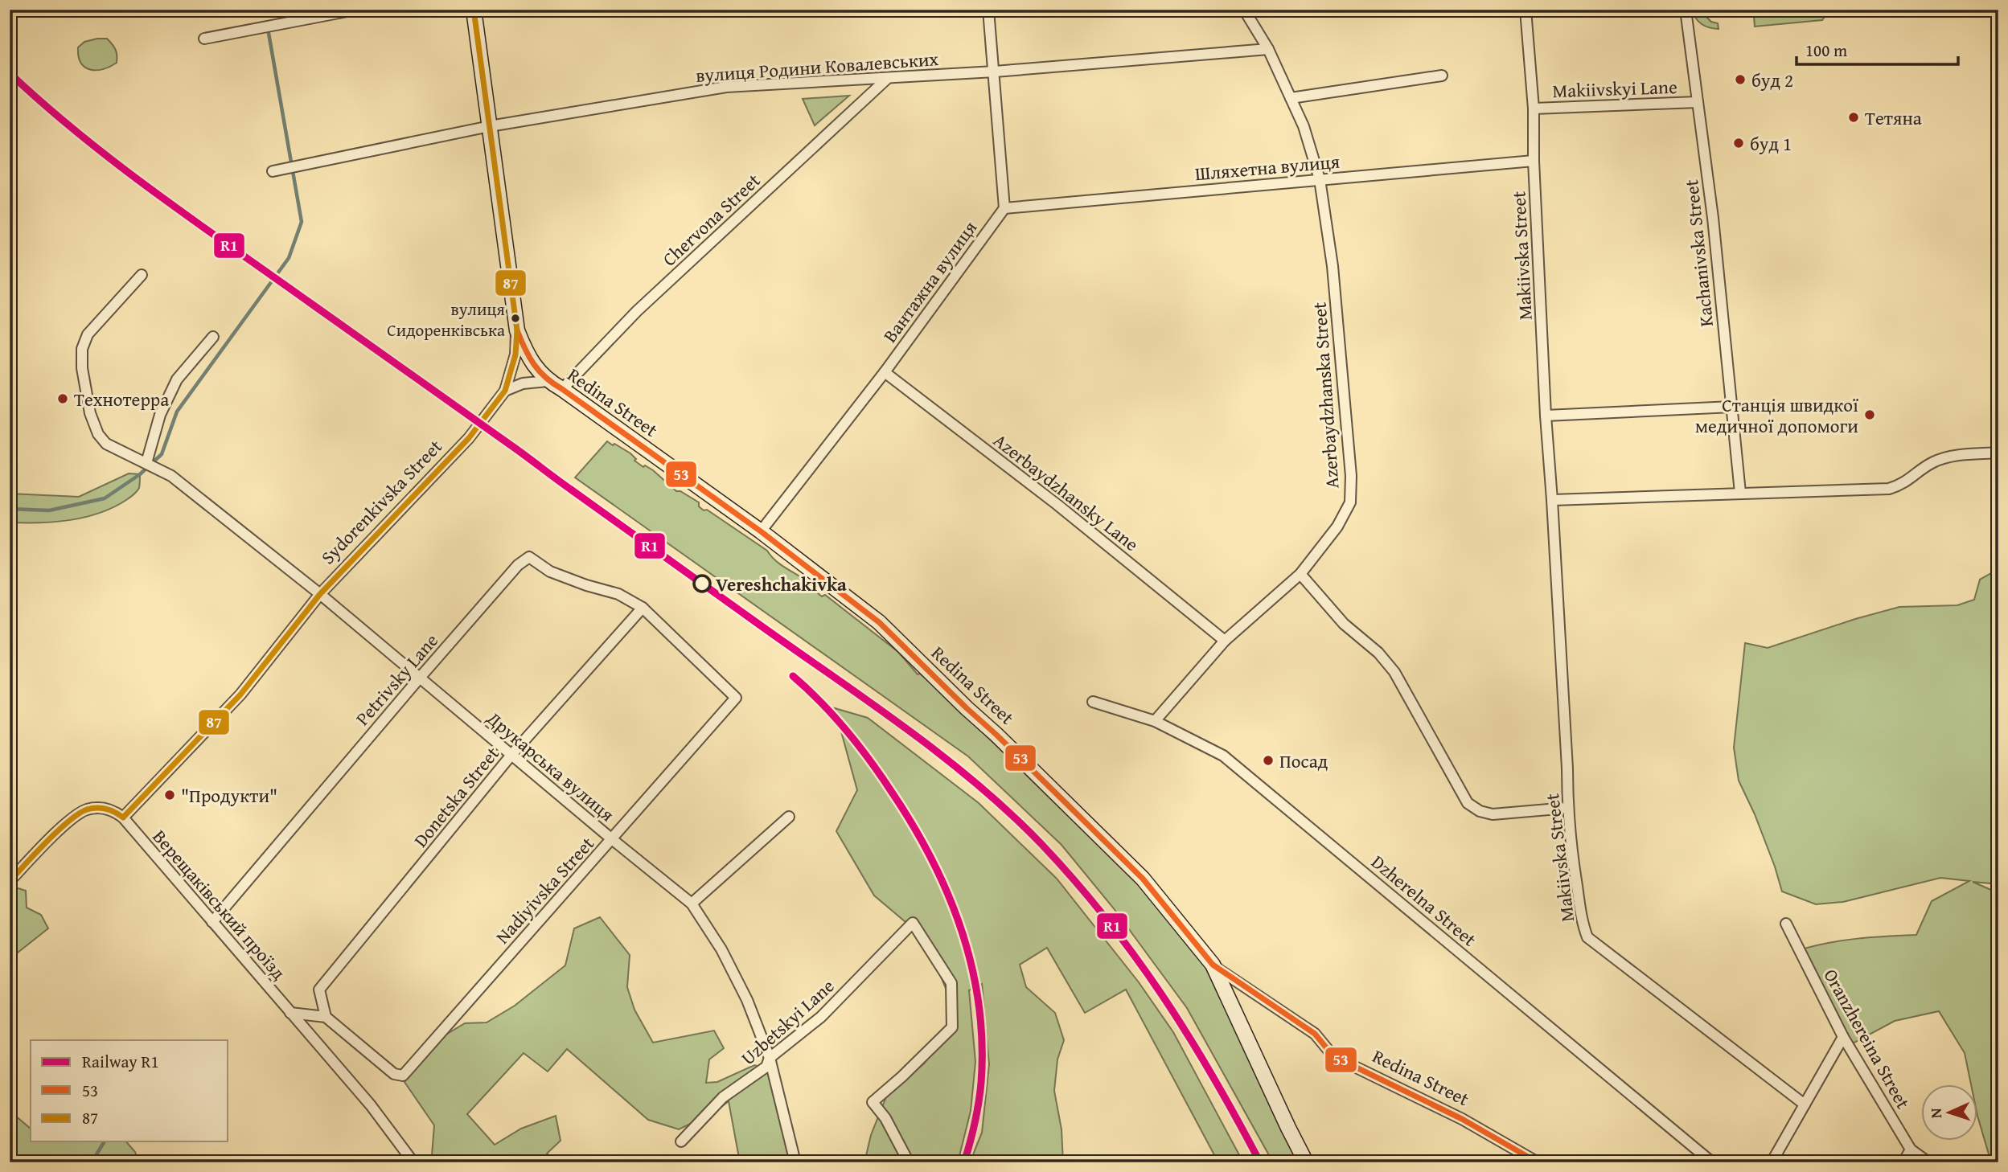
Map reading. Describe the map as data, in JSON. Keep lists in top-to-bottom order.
{
  "streets": {
    "main road": ["Redina Street", "Sydorenkivska Street"],
    "street": [
      "вулиця Родини Ковалевських",
      "Makiivskyi Lane",
      "Шляхетна вулиця",
      "Chervona Street",
      "Kachanivska Street",
      "Makiivska Street",
      "Вантажна вулиця",
      "Azerbaydzhanska Street",
      "Azerbaydzhansky Lane",
      "Petrivsky Lane",
      "Друкарська вулиця",
      "Donetska Street",
      "Nadiyivska Street",
      "Dzherelna Street",
      "Верещаківський проїзд",
      "Uzbetskyi Lane",
      "Oranzhereina Street"
    ]
  },
  "crossings": [
    ["вулиця Родини Ковалевських", "Chervona Street"],
    ["вулиця Родини Ковалевських", "Azerbaydzhanska Street"],
    ["вулиця Родини Ковалевських", "Sydorenkivska Street"],
    ["Makiivskyi Lane", "Kachanivska Street"],
    ["Makiivskyi Lane", "Makiivska Street"],
    ["Шляхетна вулиця", "Makiivska Street"],
    ["Шляхетна вулиця", "Вантажна вулиця"],
    ["Шляхетна вулиця", "Azerbaydzhanska Street"],
    ["Chervona Street", "Redina Street"],
    ["Вантажна вулиця", "Redina Street"],
    ["Вантажна вулиця", "Azerbaydzhansky Lane"],
    ["Azerbaydzhanska Street", "Azerbaydzhansky Lane"],
    ["Azerbaydzhanska Street", "Dzherelna Street"],
    ["Redina Street", "Sydorenkivska Street"],
    ["Sydorenkivska Street", "Друкарська вулиця"],
    ["Sydorenkivska Street", "Верещаківський проїзд"],
    ["Petrivsky Lane", "Друкарська вулиця"],
    ["Petrivsky Lane", "Donetska Street"],
    ["Petrivsky Lane", "Nadiyivska Street"],
    ["Petrivsky Lane", "Верещаківський проїзд"],
    ["Друкарська вулиця", "Donetska Street"],
    ["Друкарська вулиця", "Nadiyivska Street"],
    ["Друкарська вулиця", "Uzbetskyi Lane"],
    ["Donetska Street", "Nadiyivska Street"]
  ],
  "places": [
    "буд 2",
    "Тетяна",
    "буд 1",
    "вулиця Сидоренківська",
    "Технотерра",
    "Станція швидкої медичної допомоги",
    "Vereshchakivka",
    "Посад",
    "\"Продукти\""
  ],
  "lines": ["transit line 87", "rail line R1", "transit line 53"],
  "legend": ["Railway R1", "53", "87"],
  "scale_bar": "100 m",
  "north": "left"
}
